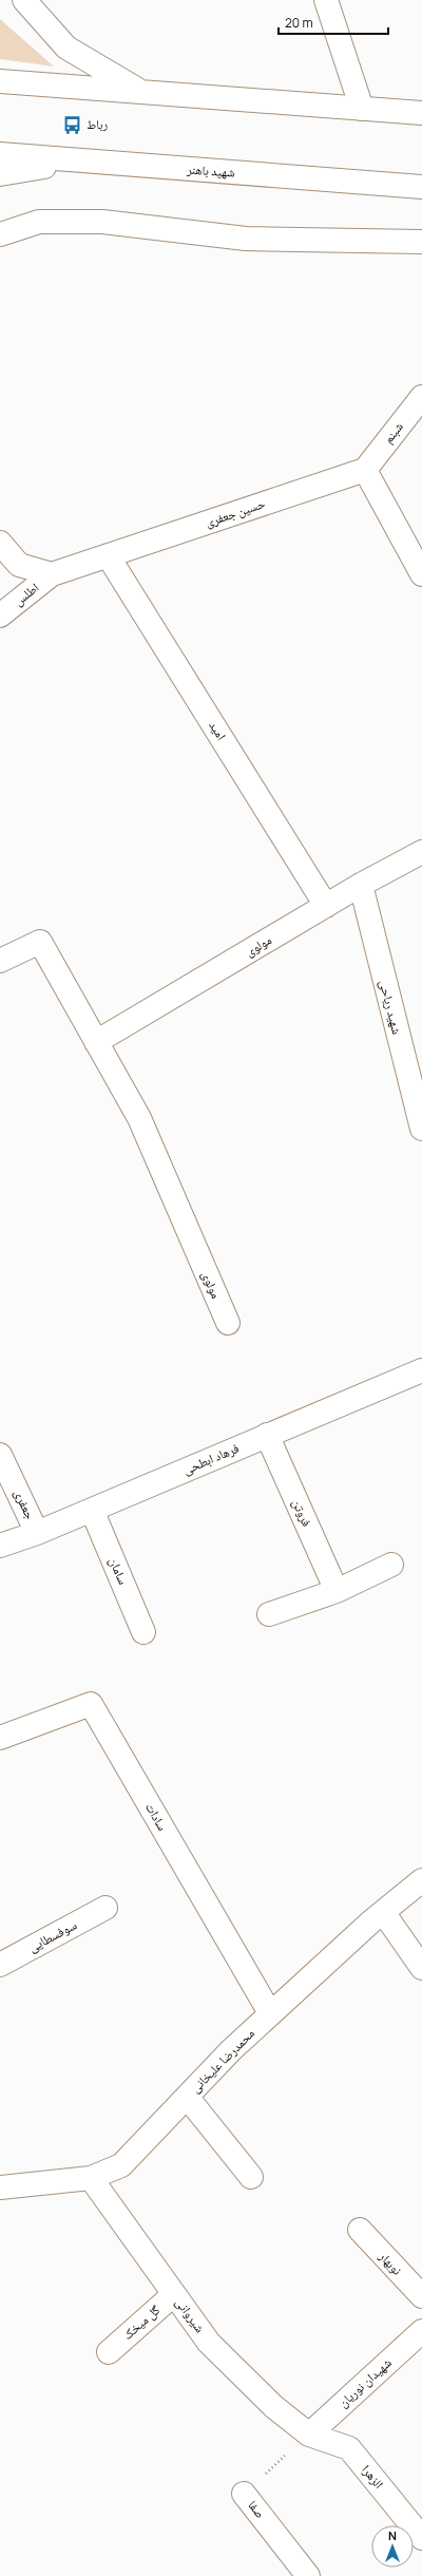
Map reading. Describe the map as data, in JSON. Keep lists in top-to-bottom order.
{
  "streets": {
    "street": [
      "شهید باهنر",
      "شبنم",
      "حسین جعفری",
      "اطلس",
      "امید",
      "مولوی",
      "شهید ریاحی",
      "فرهاد ابطحی",
      "جعفری",
      "فروتن",
      "سامان",
      "سادات",
      "سوفسطایی",
      "محمدرضا علیخانی",
      "نوبهار",
      "شیروانی",
      "گل میخک",
      "شهیدان نوریان",
      "الزهرا",
      "صفا"
    ]
  },
  "crossings": [
    ["شبنم", "حسین جعفری"],
    ["حسین جعفری", "اطلس"],
    ["حسین جعفری", "امید"],
    ["امید", "مولوی"],
    ["مولوی", "شهید ریاحی"],
    ["فرهاد ابطحی", "جعفری"],
    ["فرهاد ابطحی", "فروتن"],
    ["فرهاد ابطحی", "سامان"],
    ["سادات", "محمدرضا علیخانی"],
    ["محمدرضا علیخانی", "شیروانی"],
    ["شیروانی", "گل میخک"],
    ["شیروانی", "شهیدان نوریان"],
    ["شیروانی", "الزهرا"],
    ["شیروانی", "صفا"],
    ["شهیدان نوریان", "الزهرا"],
    ["شهیدان نوریان", "صفا"],
    ["الزهرا", "صفا"]
  ],
  "places": {
    "bus stop": ["رباط"]
  },
  "scale_bar": "20 m",
  "north": "top"
}
